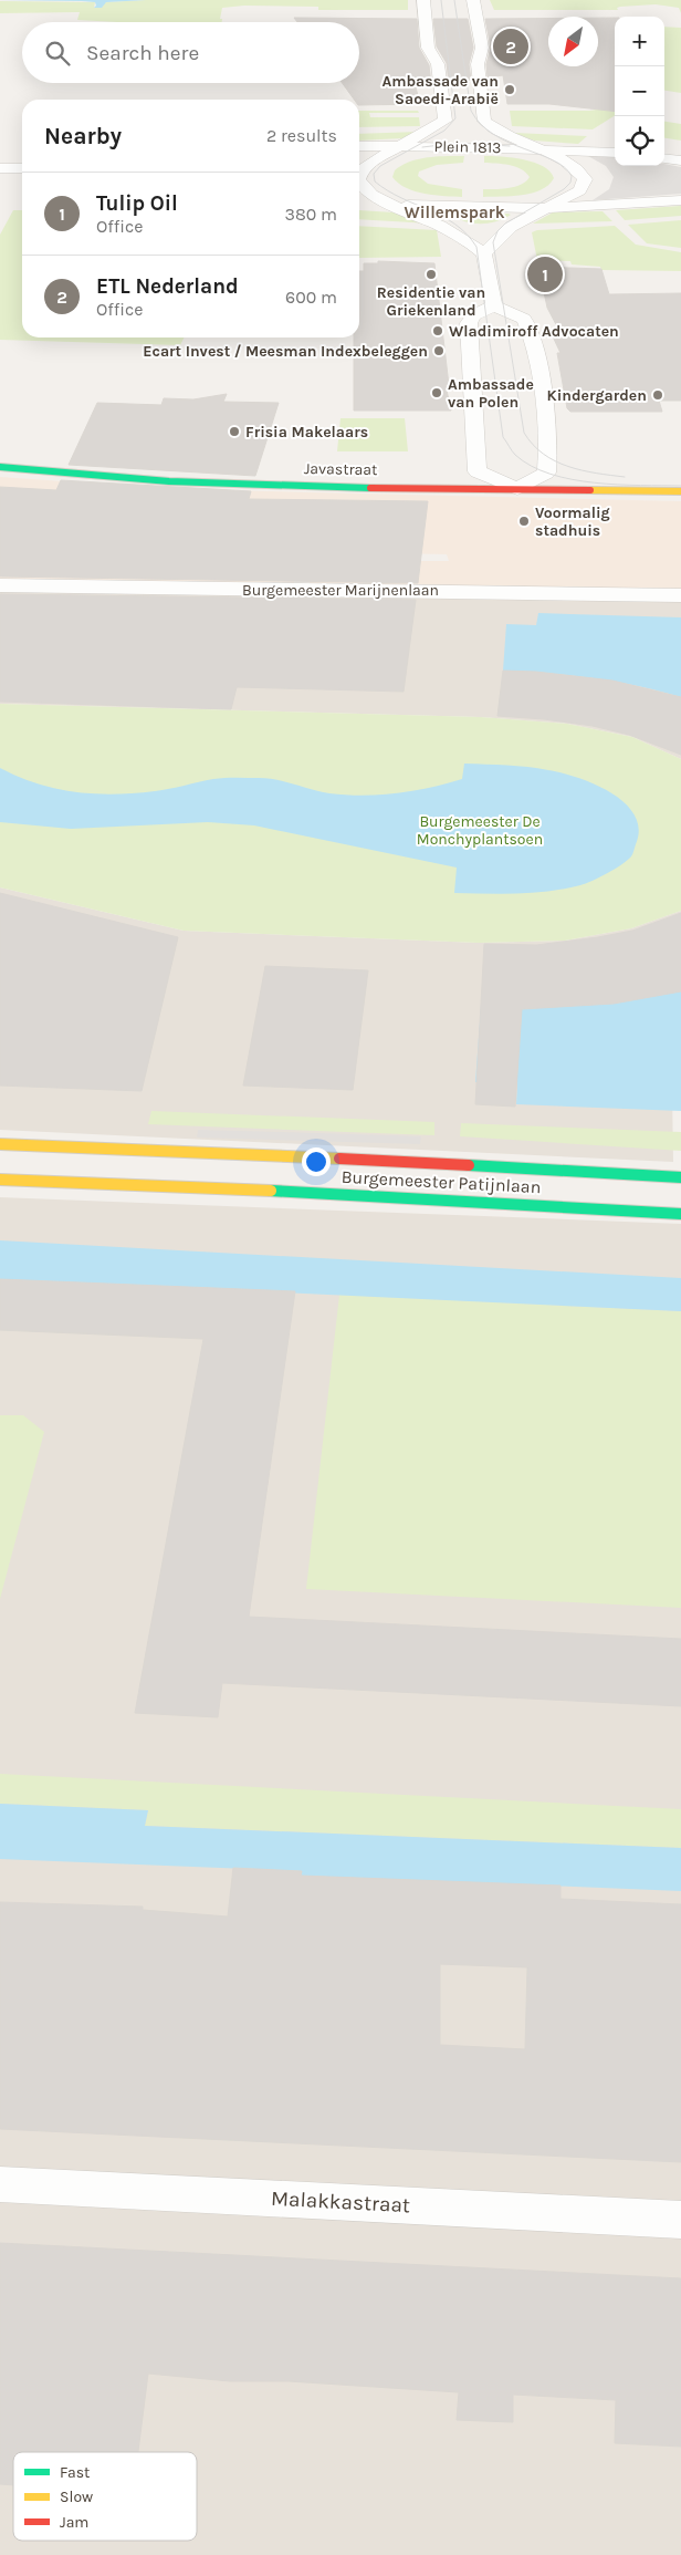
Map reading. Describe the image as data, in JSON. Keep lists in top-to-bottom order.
{
  "streets": {
    "main road": ["Javastraat", "Burgemeester Patijnlaan"],
    "street": ["Plein 1813", "Burgemeester Marijnenlaan", "Malakkastraat"]
  },
  "districts": ["Willemspark"],
  "parks": ["Burgemeester De Monchyplantsoen"],
  "places": [
    "Ambassade van Saoedi-Arabië",
    "Residentie van Griekenland",
    "Wladimiroff Advocaten",
    "Ecart Invest / Meesman Indexbeleggen",
    "Ambassade van Polen",
    "Kindergarden",
    "Frisia Makelaars",
    "Voormalig stadhuis"
  ],
  "legend": ["Fast", "Slow", "Jam"],
  "north": "bottom left",
  "page": {
    "map_buttons": ["+", "−"],
    "search": "Search here",
    "pins": ["2", "1"],
    "heading": ["Nearby", "2 results"],
    "list": [
      {
        "mark": "1",
        "name": "Tulip Oil",
        "note": "Office",
        "value": "380 m"
      },
      {
        "mark": "2",
        "name": "ETL Nederland",
        "note": "Office",
        "value": "600 m"
      }
    ]
  }
}
